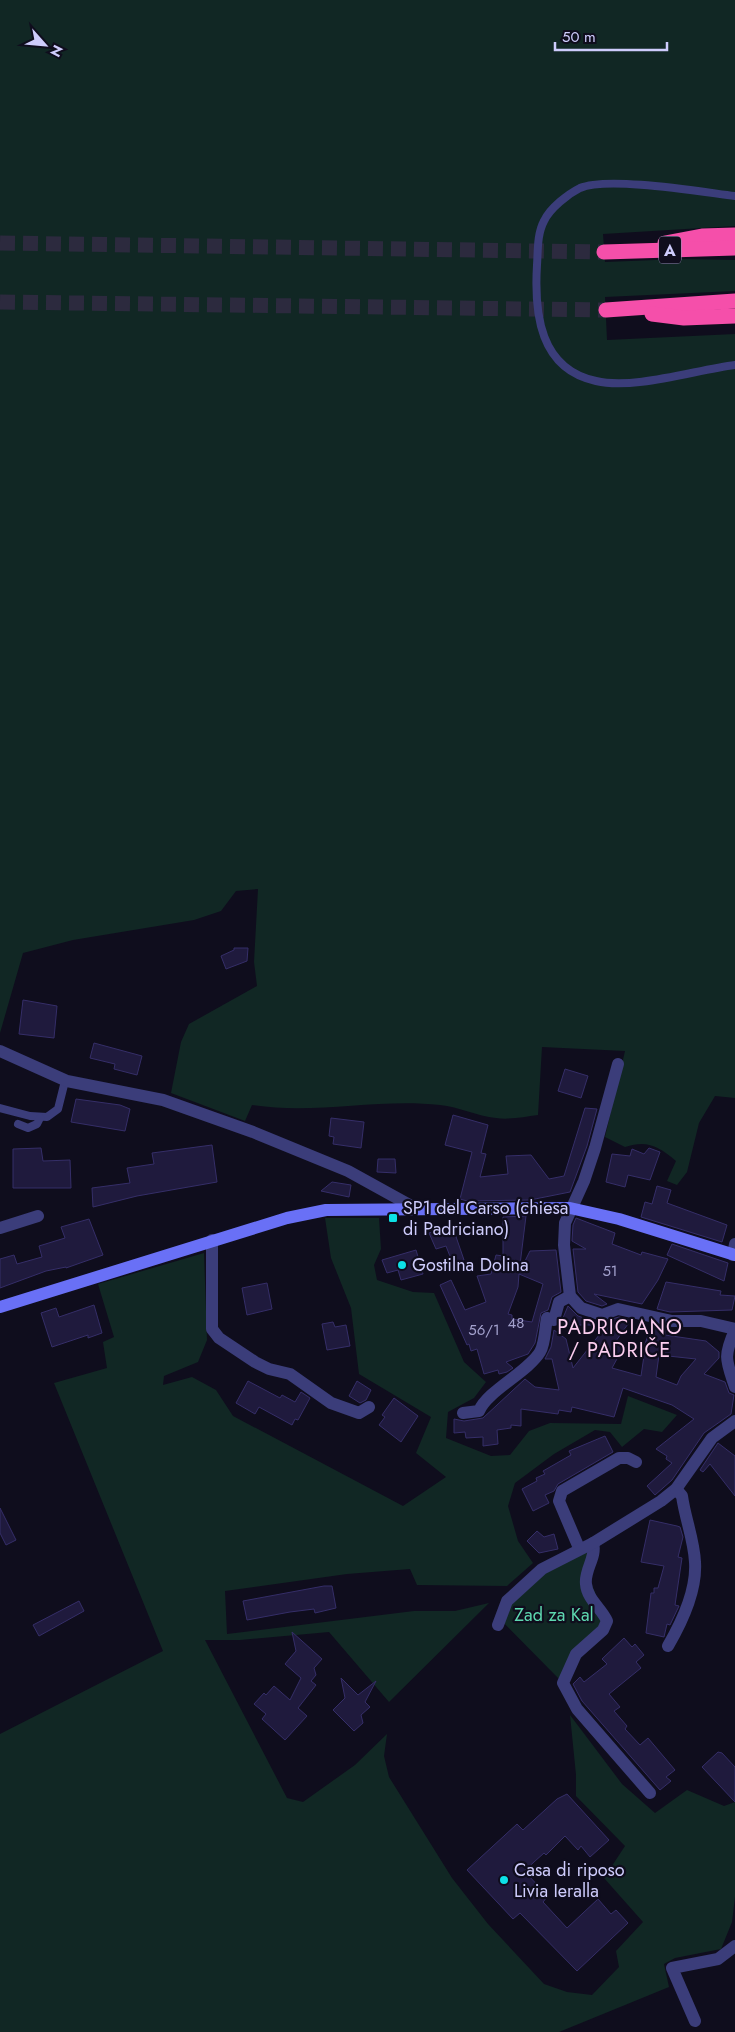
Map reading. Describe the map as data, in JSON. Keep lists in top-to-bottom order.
{
  "streets": {
    "highway": ["A"]
  },
  "districts": ["PADRICIANO / PADRIČE"],
  "parks": ["Zad za Kal"],
  "places": {
    "transit": ["SP1 del Carso (chiesa di Padriciano)"],
    "other": ["Gostilna Dolina", "Casa di riposo Livia Ieralla"]
  },
  "house_numbers": ["51", "48", "56/1"],
  "scale_bar": "50 m",
  "north": "bottom right"
}
